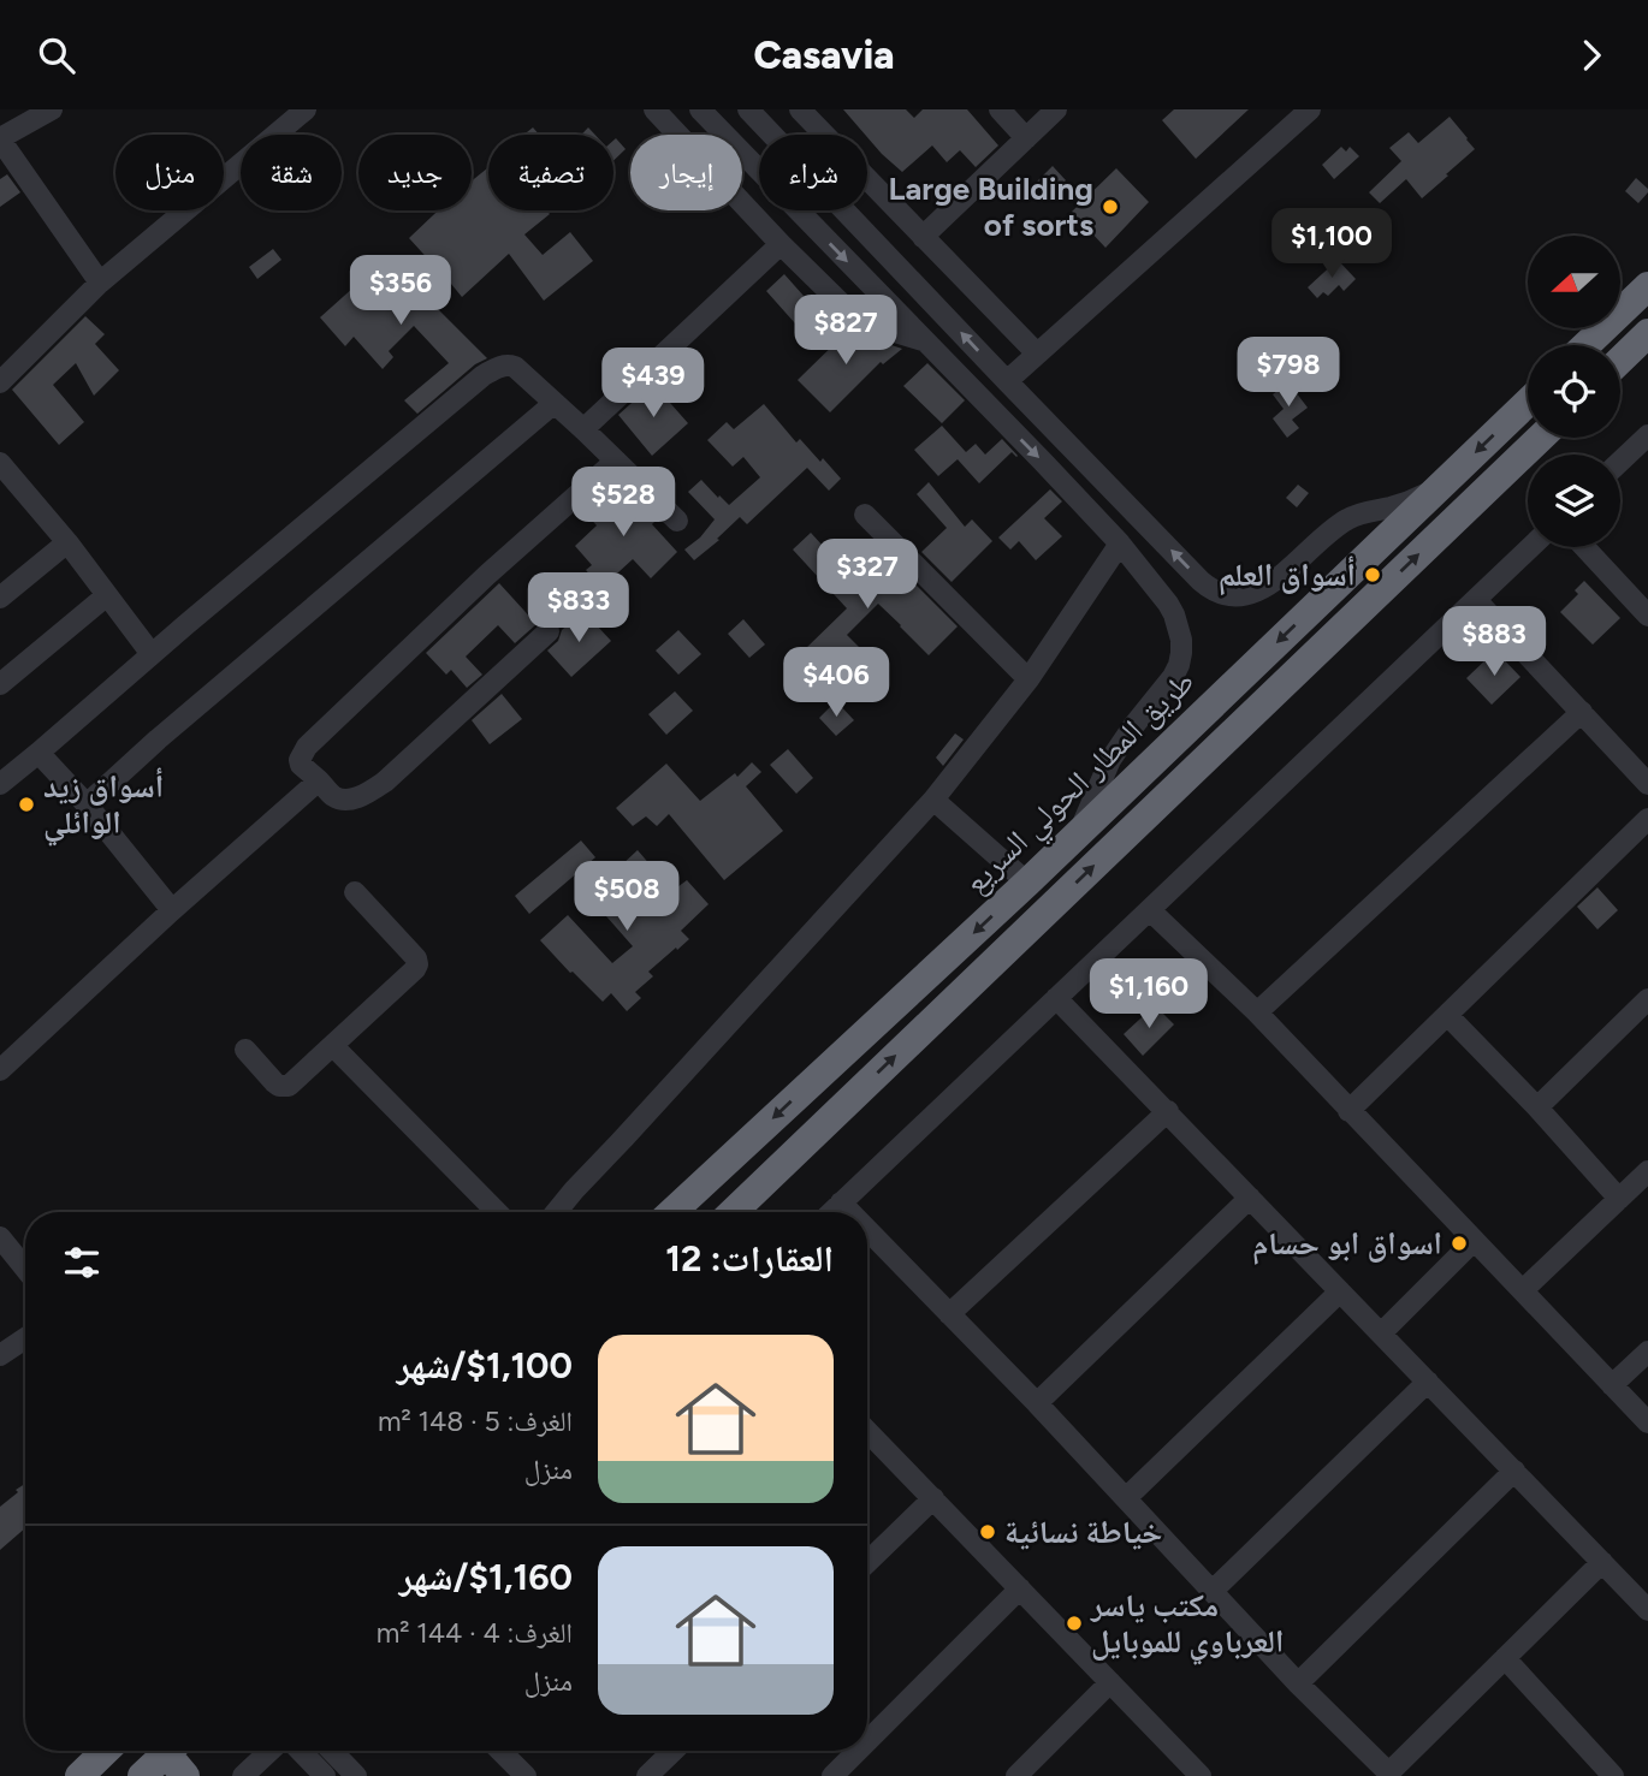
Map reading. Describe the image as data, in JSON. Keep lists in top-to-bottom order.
{
  "streets": {
    "highway": ["طريق المطار الحولي السريع"]
  },
  "places": [
    "Large Building of sorts",
    "أسواق العلم",
    "أسواق زيد الوائلي",
    "اسواق ابو حسام",
    "خياطة نسائية",
    "مكتب ياسر العرباوي للموبايل"
  ],
  "north": "left",
  "page": {
    "header": "Casavia",
    "chip": [
      "شراء",
      "إيجار",
      "تصفية",
      "جديد",
      "شقة",
      "منزل"
    ],
    "price": [
      "$1,100",
      "$356",
      "$827",
      "$798",
      "$439",
      "$528",
      "$327",
      "$833",
      "$883",
      "$406",
      "$508",
      "$1,160"
    ],
    "heading": "العقارات: 12",
    "list": [
      {
        "name": "$1,100/شهر",
        "note": "الغرف: 5 · 148 m² · منزل"
      },
      {
        "name": "$1,160/شهر",
        "note": "الغرف: 4 · 144 m² · منزل"
      }
    ]
  }
}
